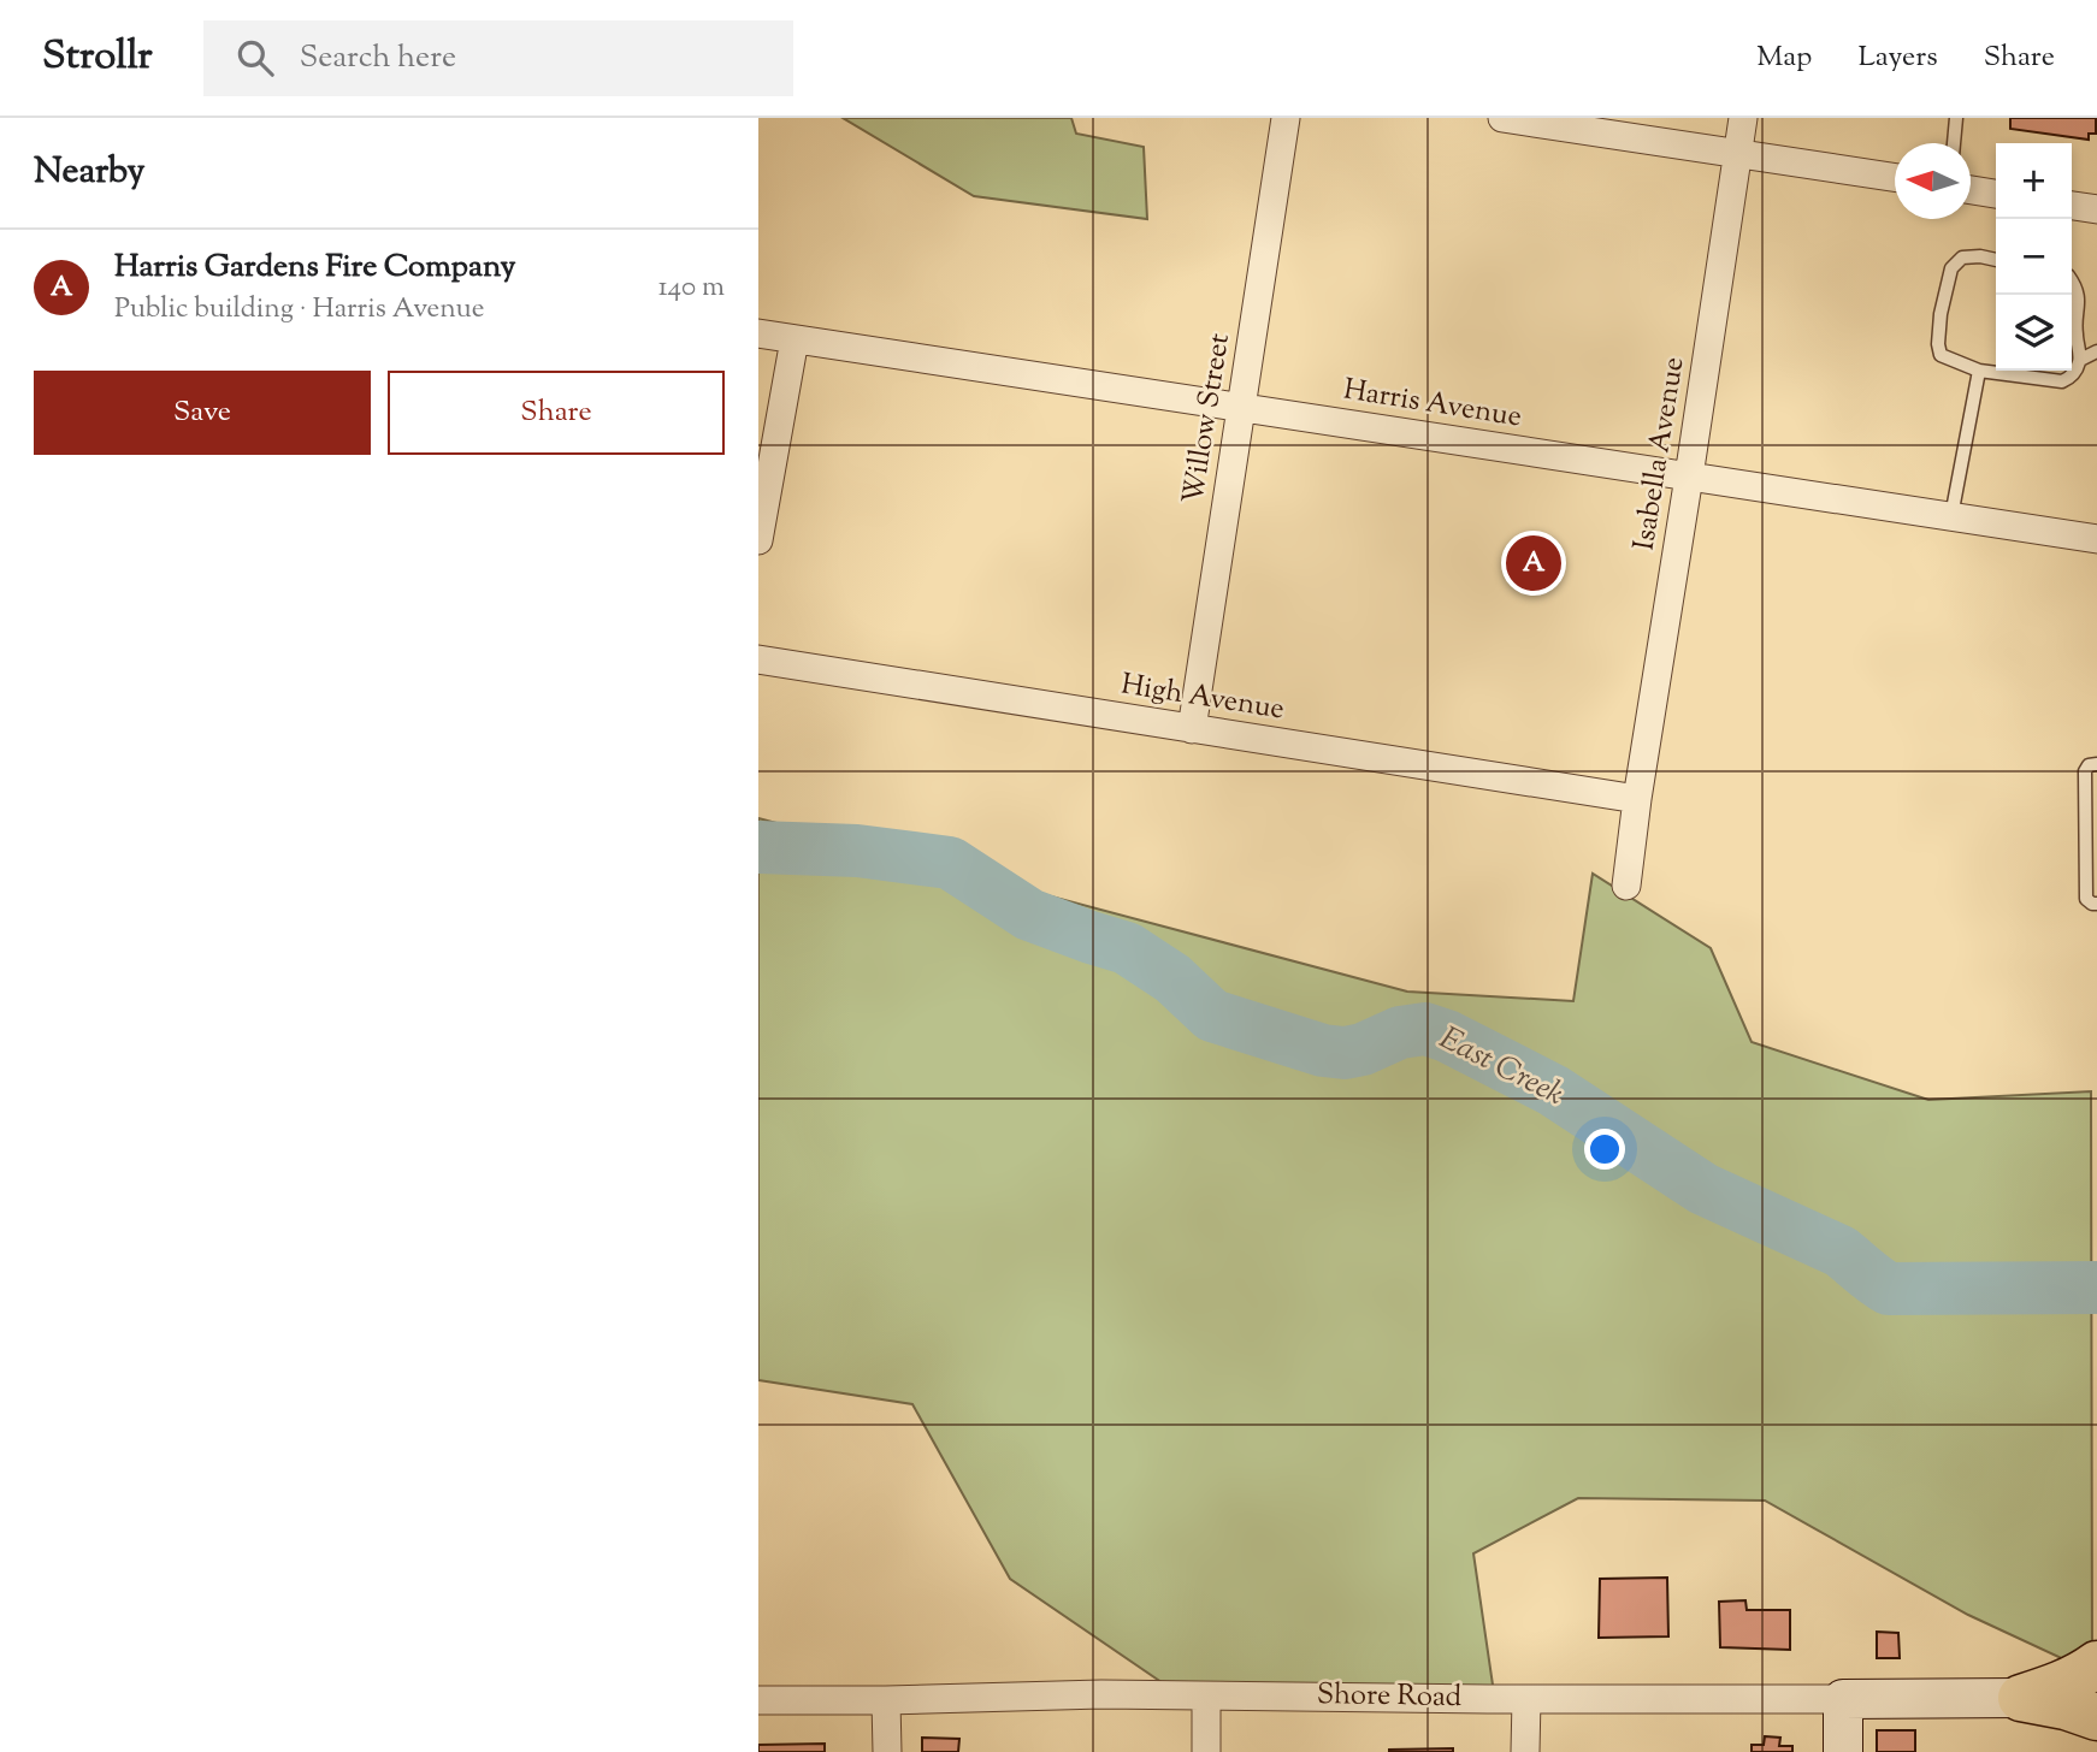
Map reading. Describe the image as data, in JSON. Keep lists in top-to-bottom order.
{
  "streets": {
    "street": [
      "Harris Avenue",
      "Willow Street",
      "Isabella Avenue",
      "High Avenue",
      "Shore Road"
    ]
  },
  "crossings": [
    ["Harris Avenue", "Willow Street"],
    ["Harris Avenue", "Isabella Avenue"],
    ["Willow Street", "High Avenue"],
    ["Isabella Avenue", "High Avenue"]
  ],
  "water": ["East Creek"],
  "north": "left",
  "page": {
    "header": "Strollr",
    "search": "Search here",
    "nav": ["Map", "Layers", "Share"],
    "heading": "Nearby",
    "map_buttons": ["+", "−"],
    "list": [
      {
        "mark": "A",
        "name": "Harris Gardens Fire Company",
        "note": "Public building · Harris Avenue",
        "value": "140 m"
      }
    ],
    "buttons": ["Save", "Share"],
    "pins": "A"
  }
}
